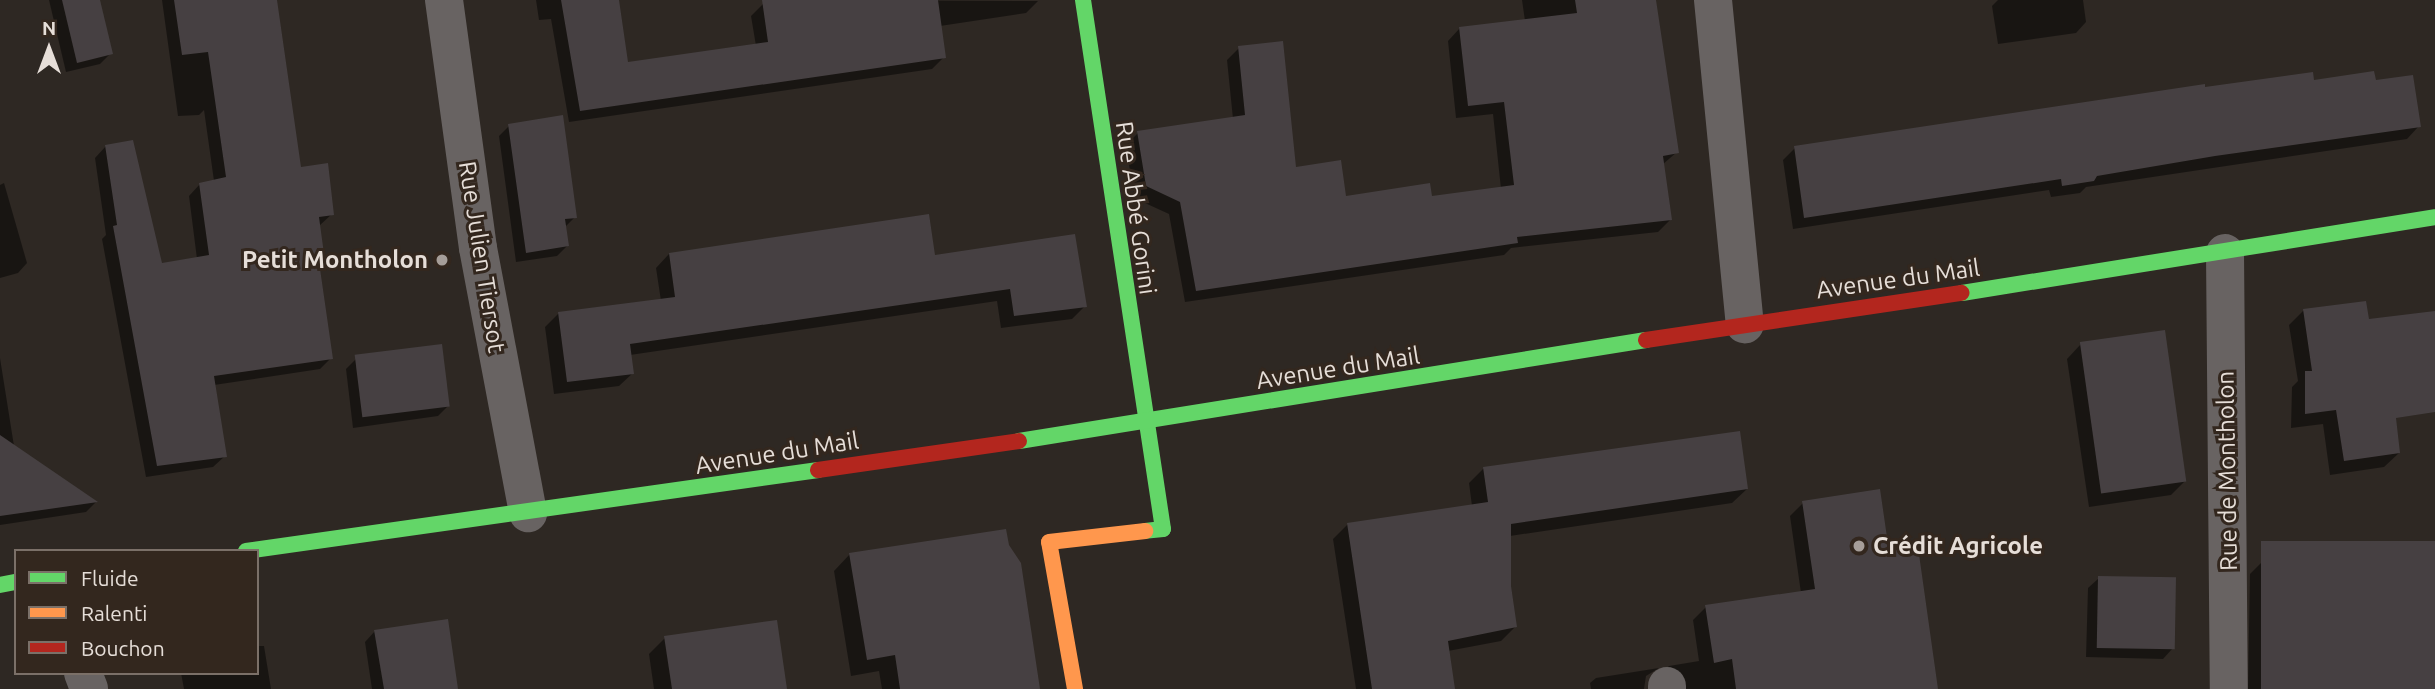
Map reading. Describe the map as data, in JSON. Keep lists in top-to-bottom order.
{
  "streets": {
    "main road": ["Rue Abbé Gorini", "Avenue du Mail"],
    "street": ["Rue Julien Tiersot", "Rue de Montholon"]
  },
  "crossings": [
    ["Rue Abbé Gorini", "Avenue du Mail"],
    ["Rue Julien Tiersot", "Avenue du Mail"],
    ["Avenue du Mail", "Rue de Montholon"]
  ],
  "places": ["Petit Montholon", "Crédit Agricole"],
  "legend": ["Fluide", "Ralenti", "Bouchon"],
  "north": "top"
}
